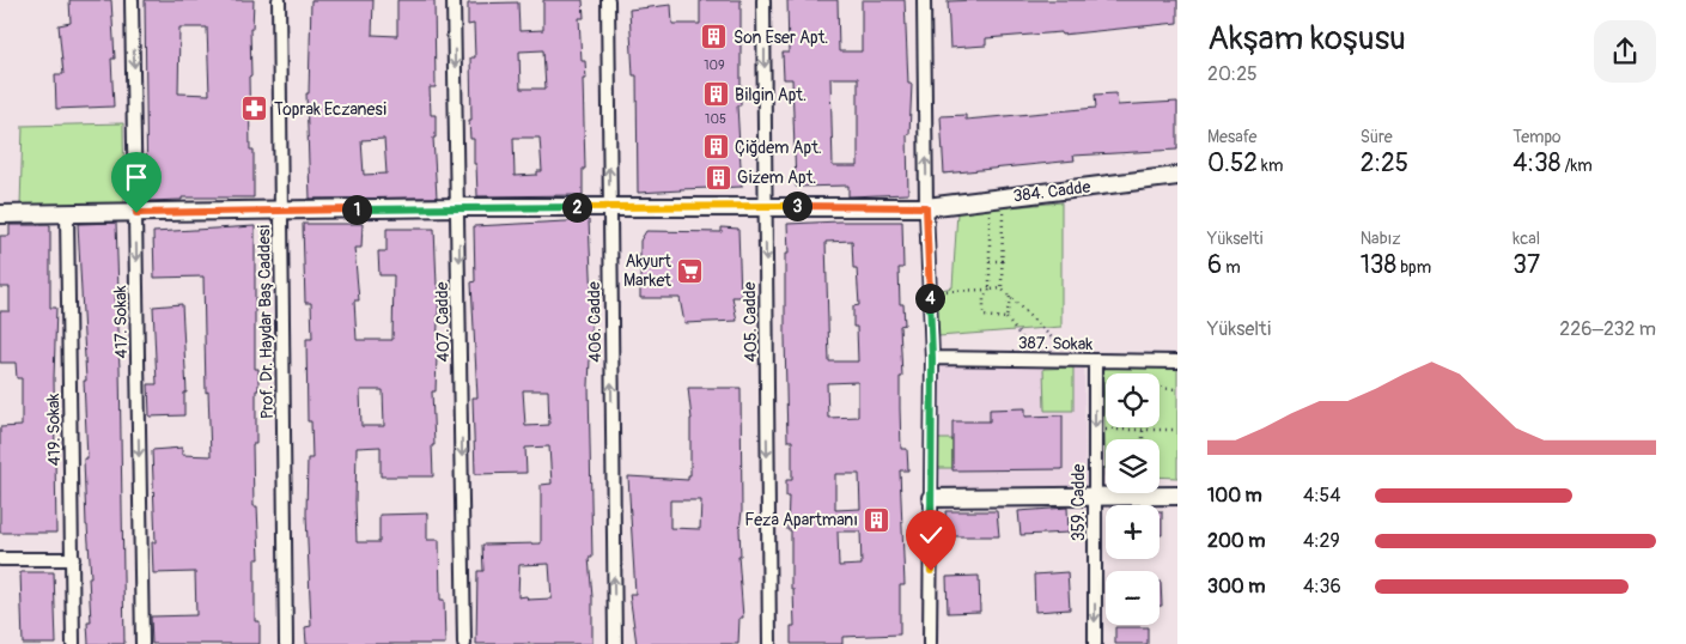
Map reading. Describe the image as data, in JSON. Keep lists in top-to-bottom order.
{
  "streets": {
    "street": [
      "384. Cadde",
      "417. Sokak",
      "Prof. Dr. Haydar Baş Caddesi",
      "407. Cadde",
      "406. Cadde",
      "405. Cadde",
      "387. Sokak",
      "419. Sokak",
      "359. Cadde"
    ]
  },
  "crossings": [
    ["384. Cadde", "417. Sokak"],
    ["384. Cadde", "Prof. Dr. Haydar Baş Caddesi"],
    ["384. Cadde", "407. Cadde"],
    ["384. Cadde", "406. Cadde"],
    ["384. Cadde", "405. Cadde"],
    ["384. Cadde", "419. Sokak"],
    ["387. Sokak", "359. Cadde"]
  ],
  "one_way": [
    "417. Sokak",
    "407. Cadde",
    "406. Cadde",
    "405. Cadde",
    "359. Cadde"
  ],
  "places": {
    "building": [
      "Son Eser Apt.",
      "Bilgin Apt.",
      "Çiğdem Apt.",
      "Gizem Apt.",
      "Feza Apartmanı"
    ],
    "pharmacy": ["Toprak Eczanesi"],
    "supermarket": ["Akyurt Market"]
  },
  "house_numbers": ["109", "105"],
  "page": {
    "heading": ["Akşam koşusu", "20:25"],
    "stats": [
      ["Mesafe", "0.52 km"],
      ["Süre", "2:25"],
      ["Tempo", "4:38 /km"],
      ["Yükselti", "6 m"],
      ["Nabız", "138 bpm"],
      ["kcal", "37"]
    ],
    "pins": [
      "3",
      "2",
      "1",
      "4"
    ],
    "chart": ["Yükselti", "226–232 m"],
    "map_buttons": ["+", "−"],
    "list": [
      {
        "name": "100 m",
        "note": "4:54"
      },
      {
        "name": "200 m",
        "note": "4:29"
      },
      {
        "name": "300 m",
        "note": "4:36"
      }
    ]
  }
}
